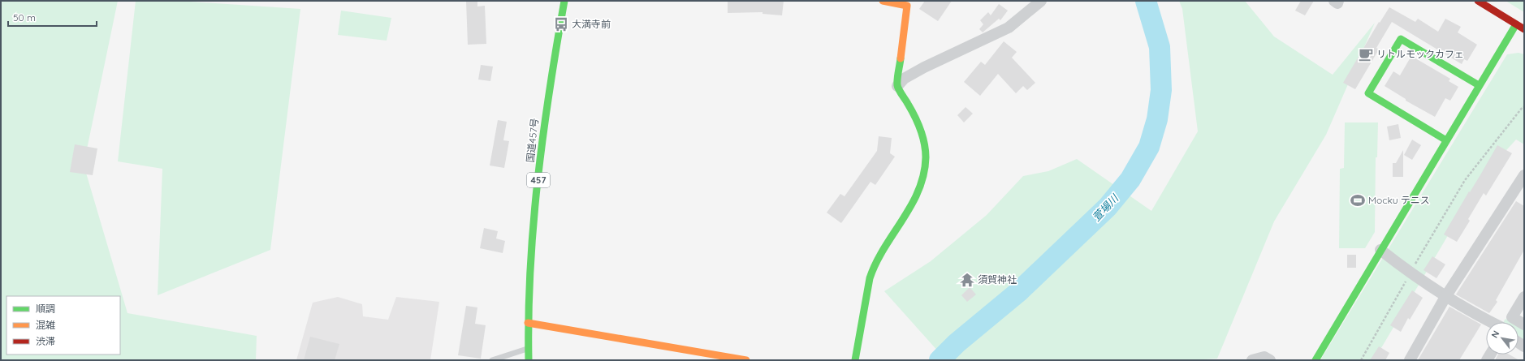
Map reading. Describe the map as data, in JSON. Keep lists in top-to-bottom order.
{
  "streets": {
    "main road": ["国道457号", "457"]
  },
  "water": ["萱場川"],
  "places": {
    "bus stop": ["大満寺前"],
    "cafe": ["リトルモックカフェ"],
    "sports": ["Mocku テニス"],
    "temple": ["須賀神社"]
  },
  "legend": ["順調", "混雑", "渋滞"],
  "scale_bar": "50 m",
  "north": "top left"
}
